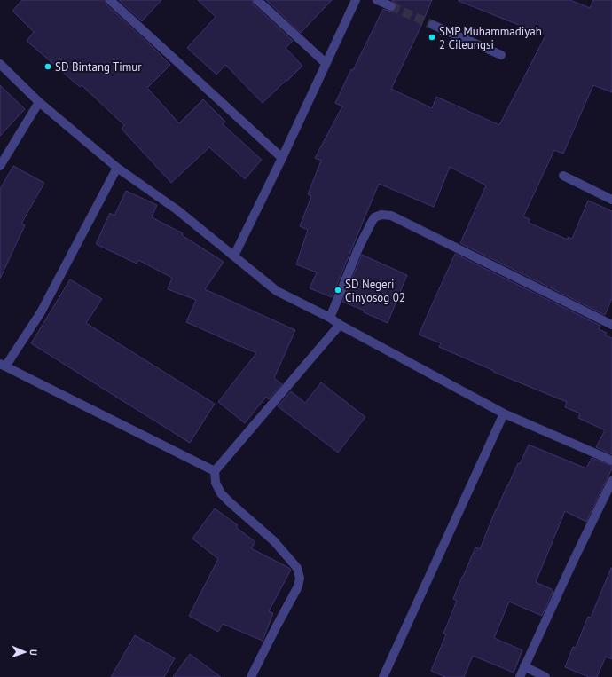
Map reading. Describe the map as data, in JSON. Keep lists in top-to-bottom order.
{
  "places": ["SMP Muhammadiyah 2 Cileungsi", "SD Bintang Timur", "SD Negeri Cinyosog 02"],
  "north": "right"
}
